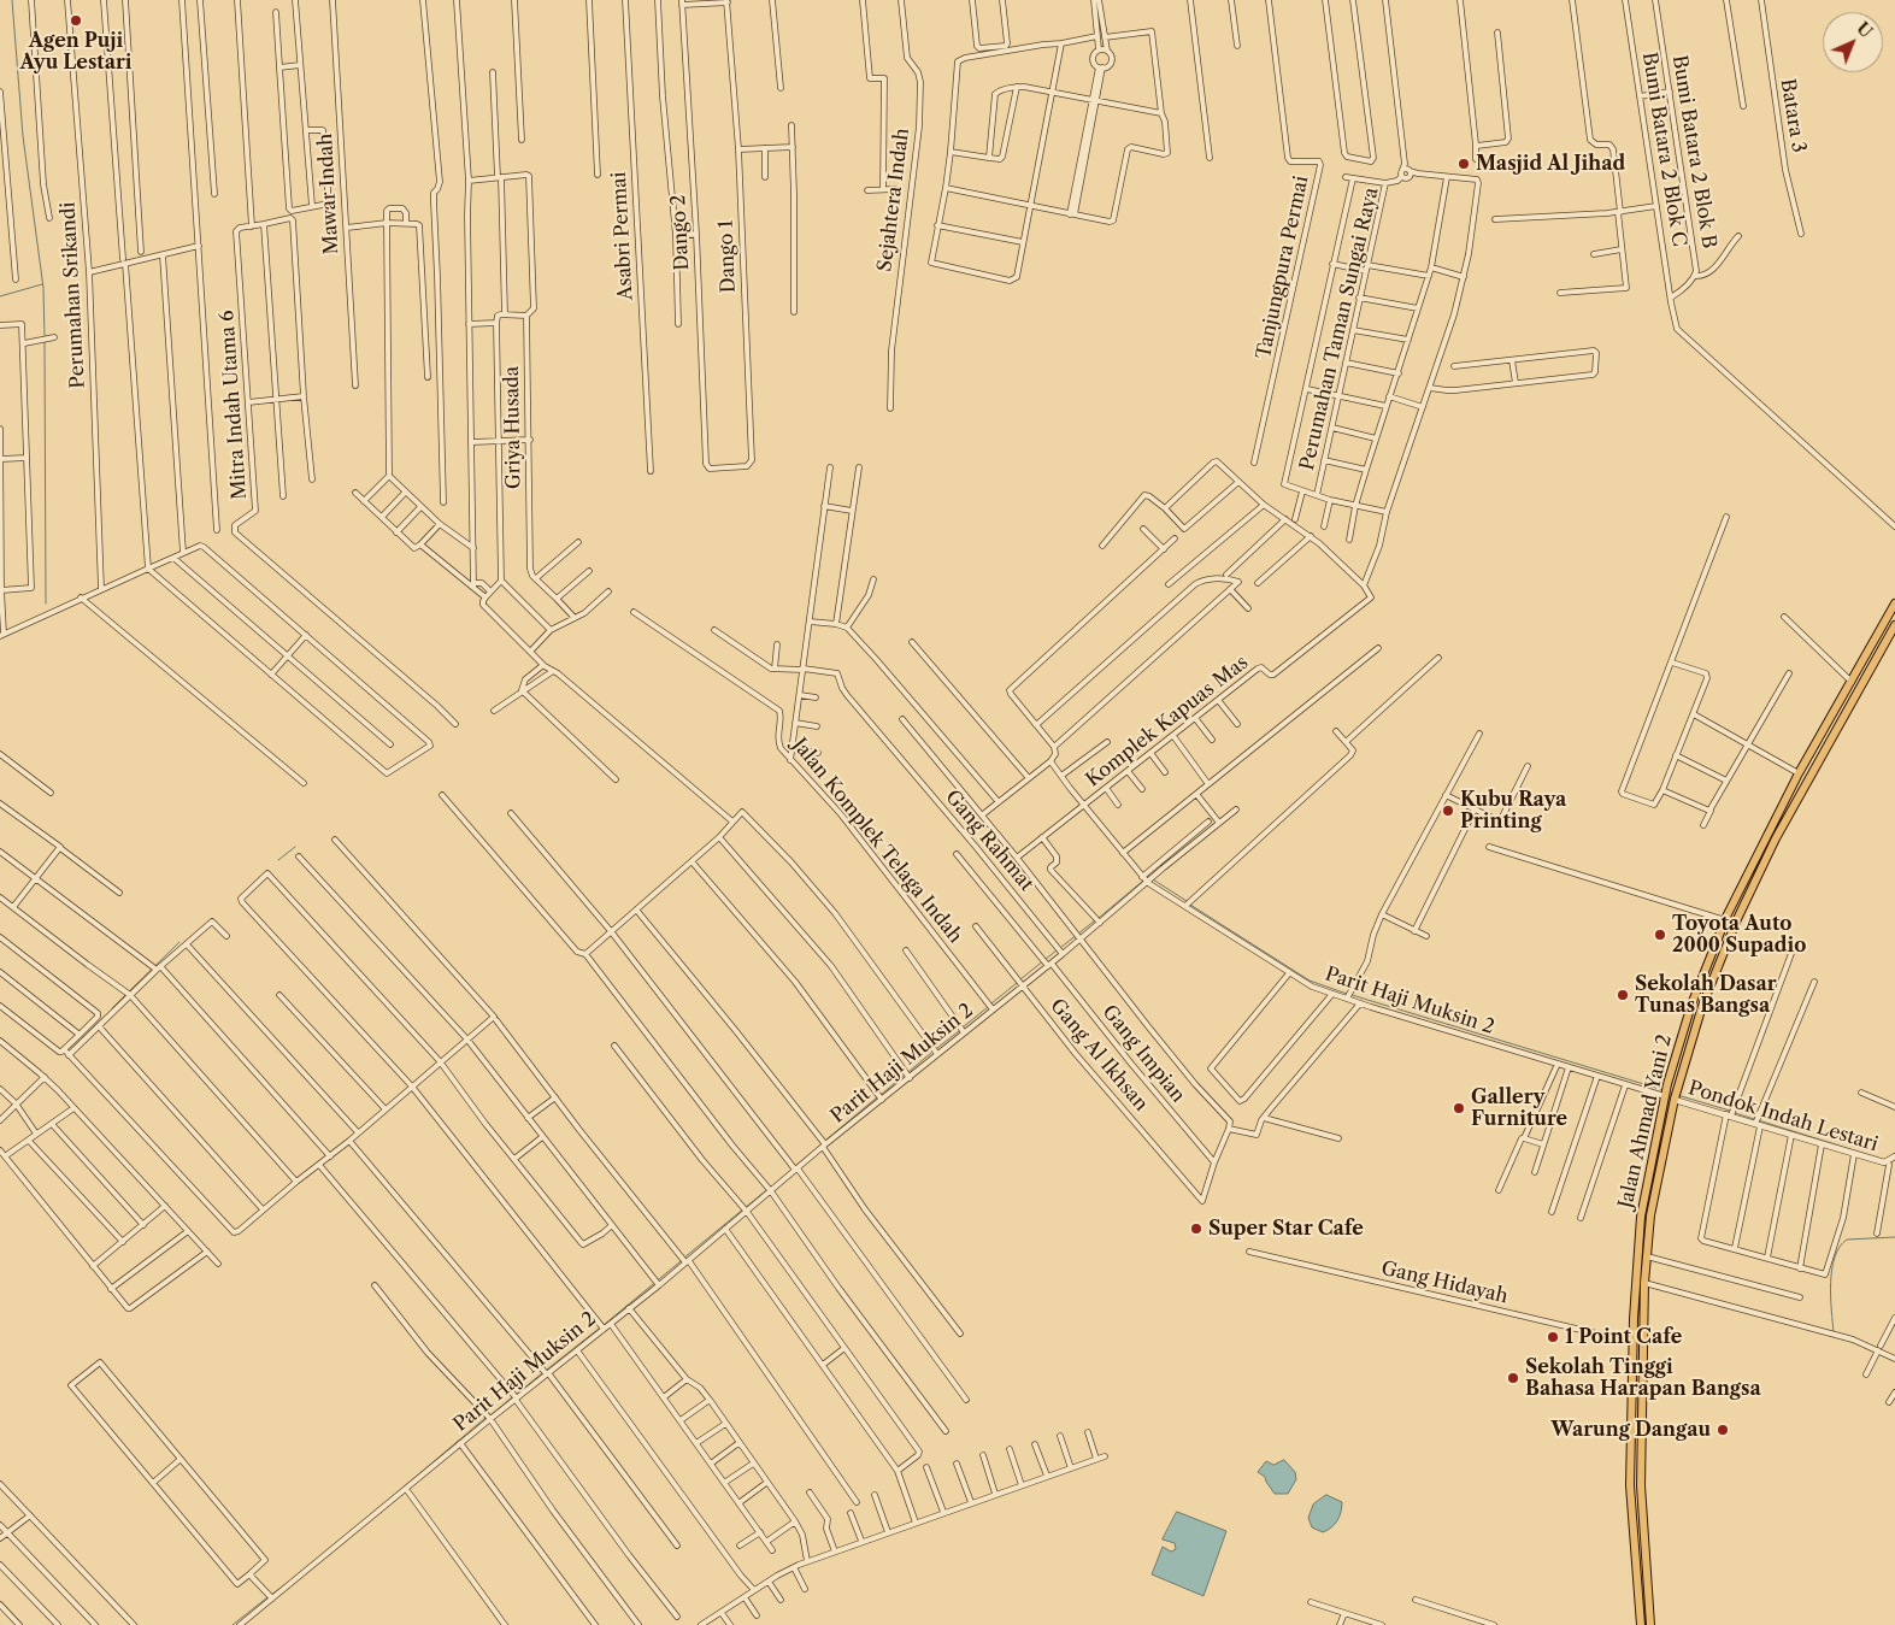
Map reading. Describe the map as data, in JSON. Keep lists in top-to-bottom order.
{
  "streets": {
    "highway": ["Jalan Ahmad Yani 2"],
    "street": [
      "Batara 3",
      "Bumi Batara 2 Blok C",
      "Bumi Batara 2 Blok B",
      "Mawar Indah",
      "Sejahtera Indah",
      "Dango 2",
      "Asabri Permai",
      "Dango 1",
      "Tanjungpura Permai",
      "Perumahan Srikandi",
      "Perumahan Taman Sungai Raya",
      "Mitra Indah Utama 6",
      "Griya Husada",
      "Komplek Kapuas Mas",
      "Jalan Komplek Telaga Indah",
      "Gang Rahmat",
      "Parit Haji Muksin 2",
      "Gang Impian",
      "Gang Al Ikhsan",
      "Pondok Indah Lestari",
      "Gang Hidayah"
    ]
  },
  "crossings": [
    ["Bumi Batara 2 Blok C", "Bumi Batara 2 Blok B"],
    ["Dango 2", "Dango 1"],
    ["Jalan Komplek Telaga Indah", "Parit Haji Muksin 2"],
    ["Gang Rahmat", "Parit Haji Muksin 2"],
    ["Parit Haji Muksin 2", "Gang Impian"],
    ["Parit Haji Muksin 2", "Gang Al Ikhsan"],
    ["Parit Haji Muksin 2", "Jalan Ahmad Yani 2"],
    ["Gang Impian", "Gang Al Ikhsan"],
    ["Pondok Indah Lestari", "Jalan Ahmad Yani 2"],
    ["Jalan Ahmad Yani 2", "Gang Hidayah"]
  ],
  "places": [
    "Agen Puji Ayu Lestari",
    "Masjid Al Jihad",
    "Kubu Raya Printing",
    "Toyota Auto 2000 Supadio",
    "Sekolah Dasar Tunas Bangsa",
    "Gallery Furniture",
    "Super Star Cafe",
    "1 Point Cafe",
    "Sekolah Tinggi Bahasa Harapan Bangsa",
    "Warung Dangau"
  ],
  "north": "top right"
}
